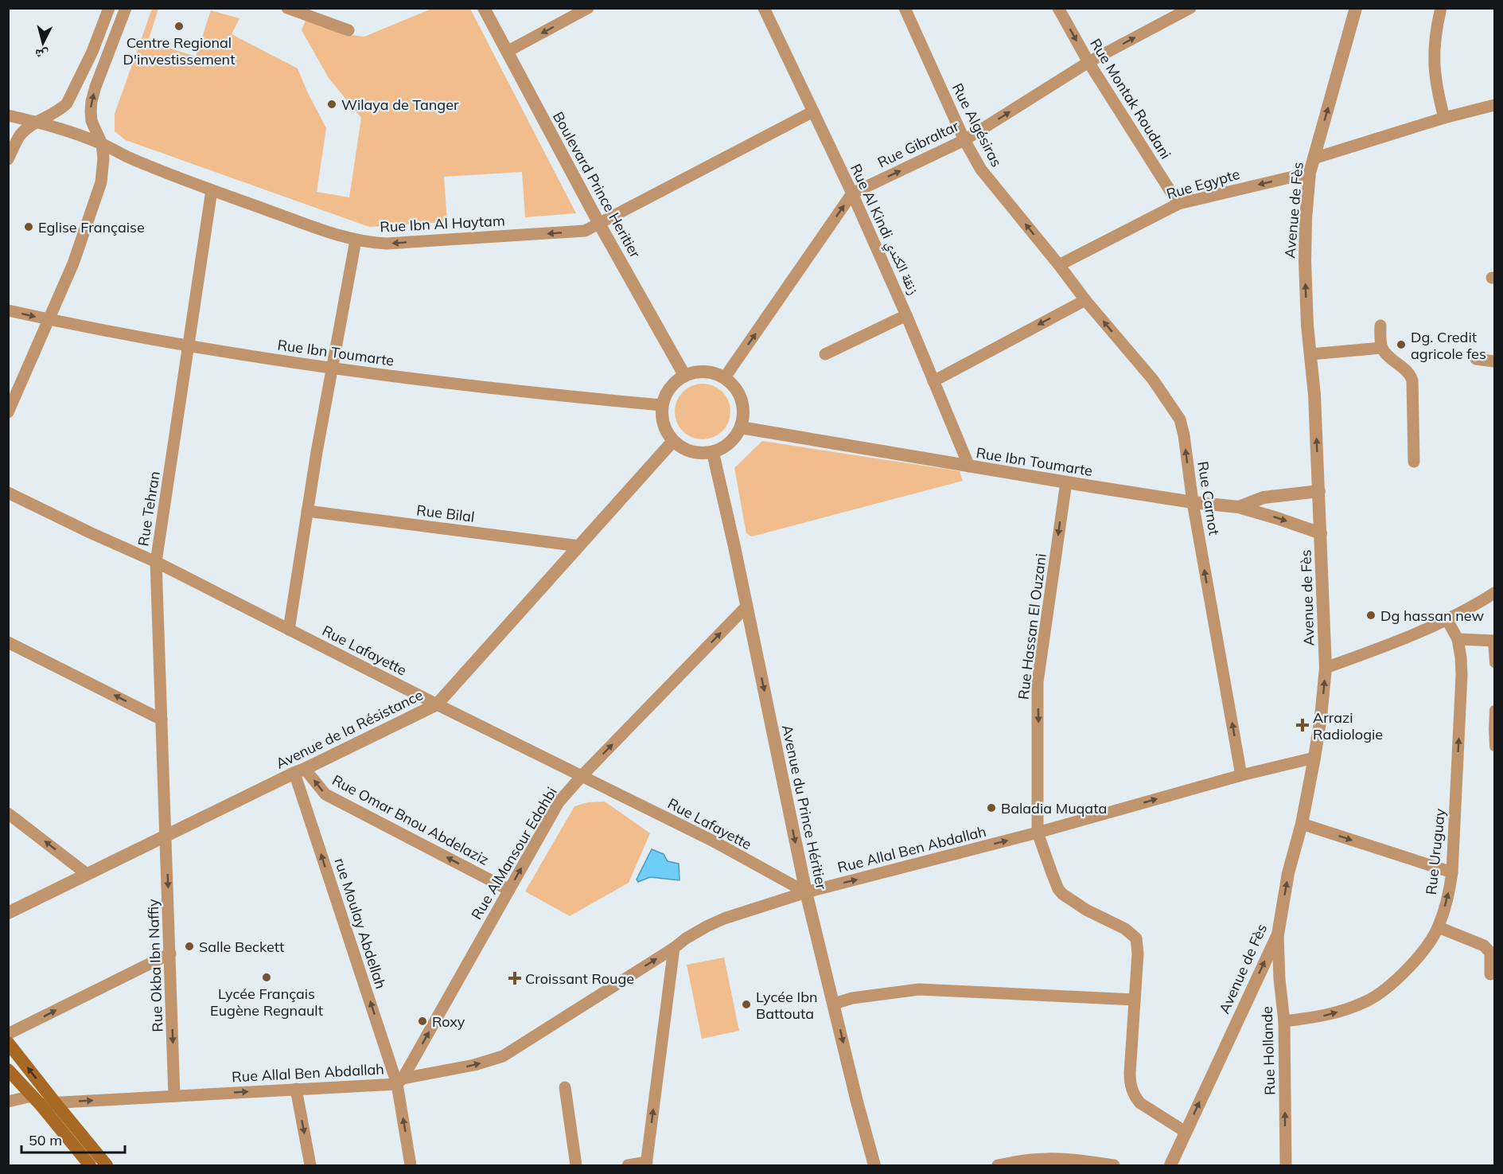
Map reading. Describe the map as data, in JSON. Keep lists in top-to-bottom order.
{
  "streets": {
    "street": [
      "Rue Montak Roudani",
      "Rue Algésiras",
      "Rue Gibraltar",
      "Rue Egypte",
      "Boulevard Prince Heritier",
      "Avenue de Fès",
      "Rue Ibn Al Haytam",
      "Rue Al Kindi زنقة الكندي",
      "Rue Ibn Toumarte",
      "Rue Carnot",
      "Rue Tehran",
      "Rue Bilal",
      "Rue Hassan El Ouzani",
      "Rue Lafayette",
      "Avenue de la Résistance",
      "Avenue du Prince Héritier",
      "Rue Omar Bnou Abdelaziz",
      "Rue Allal Ben Abdallah",
      "Rue Uruguay",
      "Rue AlMansour Edahbi",
      "rue Moulay Abdellah",
      "Rue Okba Ibn Naffiy",
      "Rue Hollande"
    ]
  },
  "crossings": [
    ["Rue Montak Roudani", "Rue Gibraltar"],
    ["Rue Montak Roudani", "Rue Egypte"],
    ["Rue Algésiras", "Rue Gibraltar"],
    ["Rue Algésiras", "Rue Egypte"],
    ["Rue Algésiras", "Rue Carnot"],
    ["Rue Gibraltar", "Boulevard Prince Heritier"],
    ["Rue Gibraltar", "Rue Al Kindi زنقة الكندي"],
    ["Rue Gibraltar", "Rue Ibn Toumarte"],
    ["Rue Gibraltar", "Avenue de la Résistance"],
    ["Rue Gibraltar", "Avenue du Prince Héritier"],
    ["Rue Egypte", "Avenue de Fès"],
    ["Rue Egypte", "Rue Carnot"],
    ["Boulevard Prince Heritier", "Rue Ibn Al Haytam"],
    ["Boulevard Prince Heritier", "Rue Ibn Toumarte"],
    ["Boulevard Prince Heritier", "Avenue de la Résistance"],
    ["Boulevard Prince Heritier", "Avenue du Prince Héritier"],
    ["Avenue de Fès", "Rue Ibn Toumarte"],
    ["Avenue de Fès", "Rue Allal Ben Abdallah"],
    ["Avenue de Fès", "Rue Hollande"],
    ["Rue Ibn Al Haytam", "Rue Al Kindi زنقة الكندي"],
    ["Rue Ibn Al Haytam", "Rue Tehran"],
    ["Rue Al Kindi زنقة الكندي", "Rue Ibn Toumarte"],
    ["Rue Ibn Toumarte", "Rue Carnot"],
    ["Rue Ibn Toumarte", "Rue Tehran"],
    ["Rue Ibn Toumarte", "Rue Hassan El Ouzani"],
    ["Rue Ibn Toumarte", "Avenue de la Résistance"],
    ["Rue Ibn Toumarte", "Avenue du Prince Héritier"],
    ["Rue Carnot", "Rue Allal Ben Abdallah"],
    ["Rue Tehran", "Rue Lafayette"],
    ["Rue Tehran", "Avenue de la Résistance"],
    ["Rue Tehran", "Rue Okba Ibn Naffiy"],
    ["Rue Bilal", "Avenue de la Résistance"],
    ["Rue Hassan El Ouzani", "Rue Allal Ben Abdallah"],
    ["Rue Lafayette", "Avenue de la Résistance"],
    ["Rue Lafayette", "Avenue du Prince Héritier"],
    ["Rue Lafayette", "Rue Allal Ben Abdallah"],
    ["Rue Lafayette", "Rue AlMansour Edahbi"],
    ["Avenue de la Résistance", "Avenue du Prince Héritier"],
    ["Avenue de la Résistance", "Rue Omar Bnou Abdelaziz"],
    ["Avenue de la Résistance", "rue Moulay Abdellah"],
    ["Avenue de la Résistance", "Rue Okba Ibn Naffiy"],
    ["Avenue du Prince Héritier", "Rue Allal Ben Abdallah"],
    ["Avenue du Prince Héritier", "Rue AlMansour Edahbi"],
    ["Rue Omar Bnou Abdelaziz", "Rue AlMansour Edahbi"],
    ["Rue Omar Bnou Abdelaziz", "rue Moulay Abdellah"],
    ["Rue Allal Ben Abdallah", "Rue AlMansour Edahbi"],
    ["Rue Allal Ben Abdallah", "rue Moulay Abdellah"],
    ["Rue Allal Ben Abdallah", "Rue Okba Ibn Naffiy"],
    ["Rue Uruguay", "Rue Hollande"],
    ["Rue AlMansour Edahbi", "rue Moulay Abdellah"]
  ],
  "one_way": [
    "Rue Algésiras",
    "Rue Gibraltar",
    "Rue Egypte",
    "Avenue de Fès",
    "Rue Carnot",
    "Rue Hassan El Ouzani",
    "Avenue du Prince Héritier",
    "Rue Omar Bnou Abdelaziz",
    "Rue Allal Ben Abdallah",
    "Rue Uruguay",
    "Rue AlMansour Edahbi",
    "rue Moulay Abdellah",
    "Rue Okba Ibn Naffiy",
    "Rue Hollande"
  ],
  "places": {
    "other": [
      "Centre Regional D'investissement",
      "Wilaya de Tanger",
      "Eglise Française",
      "Dg. Credit agricole fes",
      "Dg hassan new",
      "Baladia Muqata",
      "Salle Beckett",
      "Lycée Français Eugène Regnault",
      "Lycée Ibn Battouta",
      "Roxy"
    ],
    "health": ["Arrazi Radiologie", "Croissant Rouge"]
  },
  "scale_bar": "50 m",
  "north": "bottom"
}
